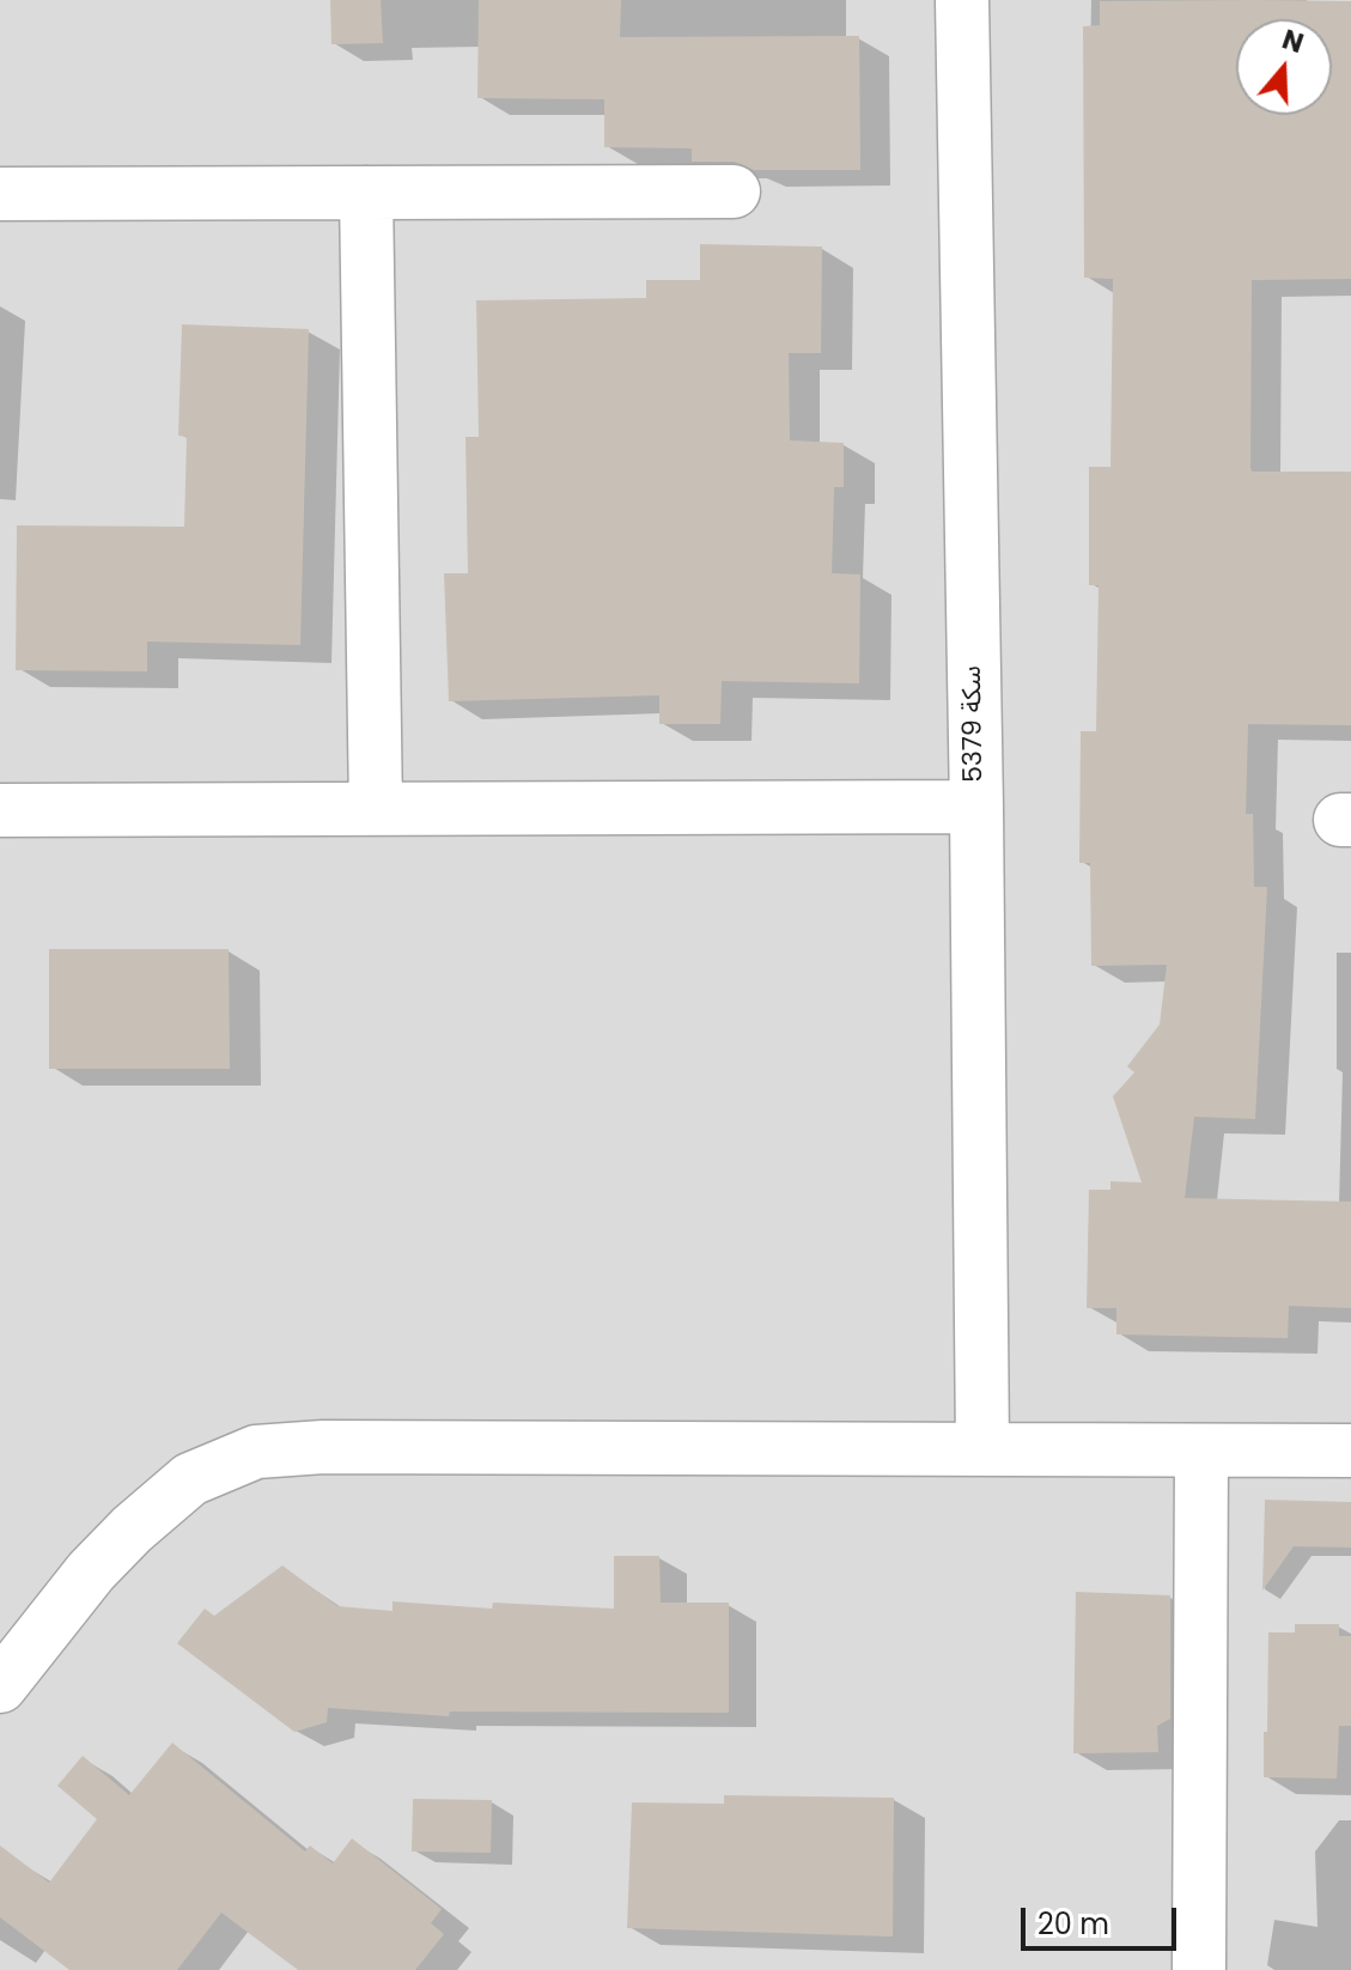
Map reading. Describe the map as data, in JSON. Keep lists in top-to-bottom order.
{
  "streets": {
    "street": ["سكة 5379"]
  },
  "scale_bar": "20 m",
  "north": "top"
}
